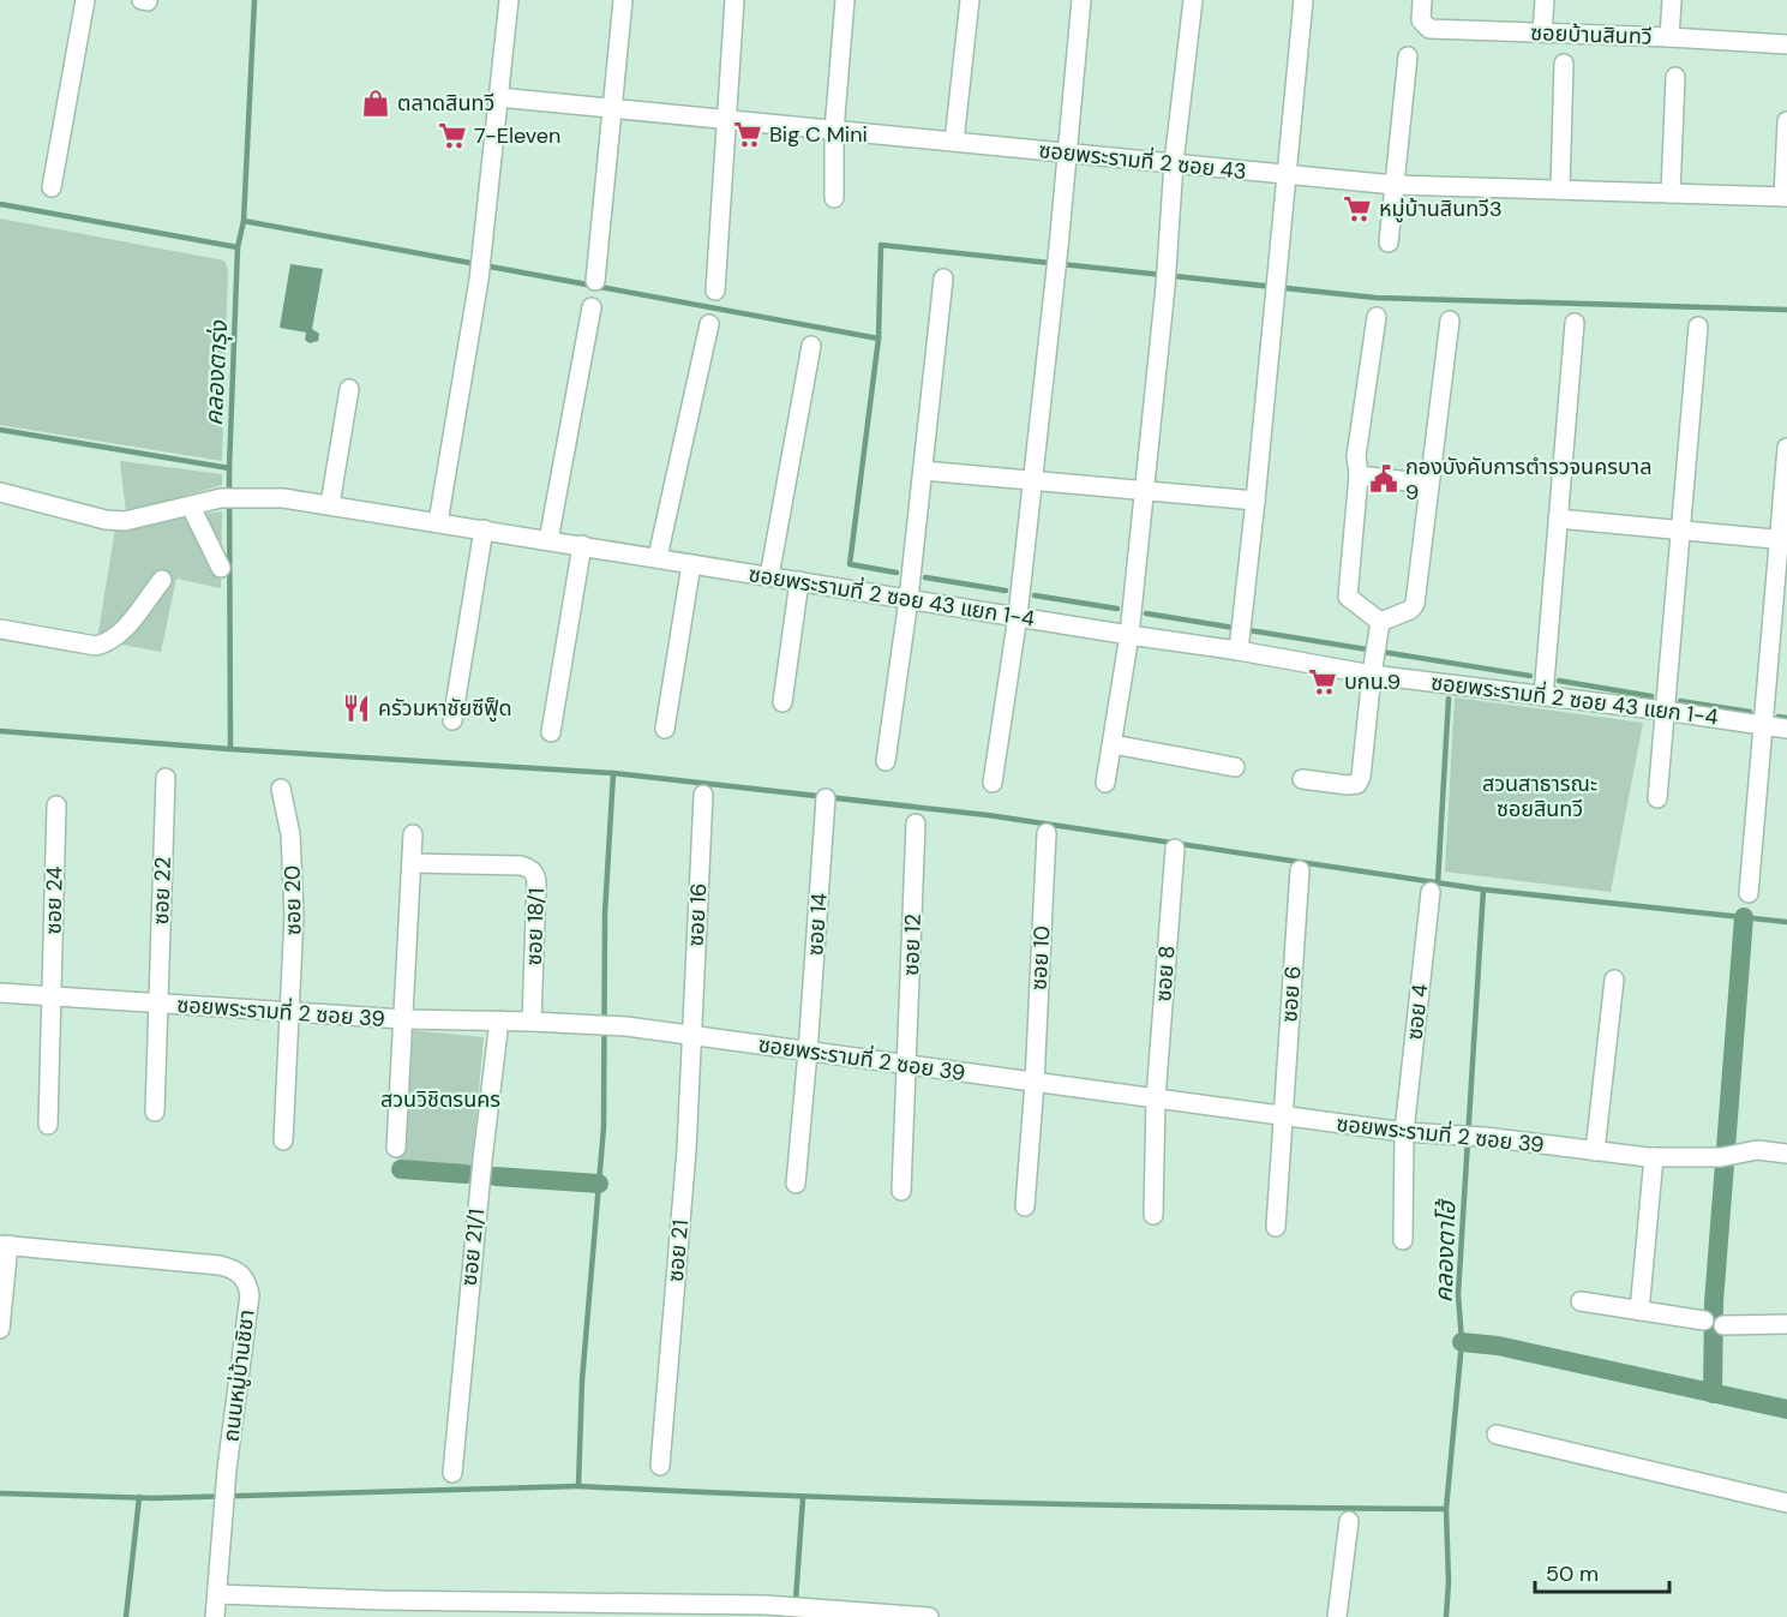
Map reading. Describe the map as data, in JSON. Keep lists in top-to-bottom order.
{
  "streets": {
    "street": [
      "ซอยบ้านสินทวี",
      "ซอยพระรามที่ 2 ซอย 43",
      "ซอยพระรามที่ 2 ซอย 43 แยก 1-4",
      "ซอย 22",
      "ซอย 24",
      "ซอย 20",
      "ซอย 16",
      "ซอย 14",
      "ซอย 18/1",
      "ซอย 12",
      "ซอย 10",
      "ซอย 8",
      "ซอย 6",
      "ซอยพระรามที่ 2 ซอย 39",
      "ซอย 4",
      "ซอย 21/1",
      "ซอย 21",
      "ถนนหมู่บ้านชิชา"
    ]
  },
  "crossings": [
    ["ซอย 22", "ซอยพระรามที่ 2 ซอย 39"],
    ["ซอย 24", "ซอยพระรามที่ 2 ซอย 39"],
    ["ซอย 20", "ซอยพระรามที่ 2 ซอย 39"],
    ["ซอย 16", "ซอยพระรามที่ 2 ซอย 39"],
    ["ซอย 16", "ซอย 21"],
    ["ซอย 14", "ซอยพระรามที่ 2 ซอย 39"],
    ["ซอย 18/1", "ซอยพระรามที่ 2 ซอย 39"],
    ["ซอย 12", "ซอยพระรามที่ 2 ซอย 39"],
    ["ซอย 10", "ซอยพระรามที่ 2 ซอย 39"],
    ["ซอย 8", "ซอยพระรามที่ 2 ซอย 39"],
    ["ซอย 6", "ซอยพระรามที่ 2 ซอย 39"],
    ["ซอยพระรามที่ 2 ซอย 39", "ซอย 4"],
    ["ซอยพระรามที่ 2 ซอย 39", "ซอย 21/1"],
    ["ซอยพระรามที่ 2 ซอย 39", "ซอย 21"]
  ],
  "water": ["คลองตารุ่ง", "คลองตาโฮ้"],
  "parks": ["สวนสาธารณะ ซอยสินทวี", "สวนวิชิตรนคร"],
  "places": {
    "shop": ["ตลาดสินทวี"],
    "supermarket": [
      "Big C Mini",
      "7-Eleven",
      "หมู่บ้านสินทวี3",
      "บกน.9"
    ],
    "public building": ["กองบังคับการตำรวจนครบาล 9"],
    "restaurant": ["ครัวมหาชัยซีฟู็ด"]
  },
  "scale_bar": "50 m"
}
